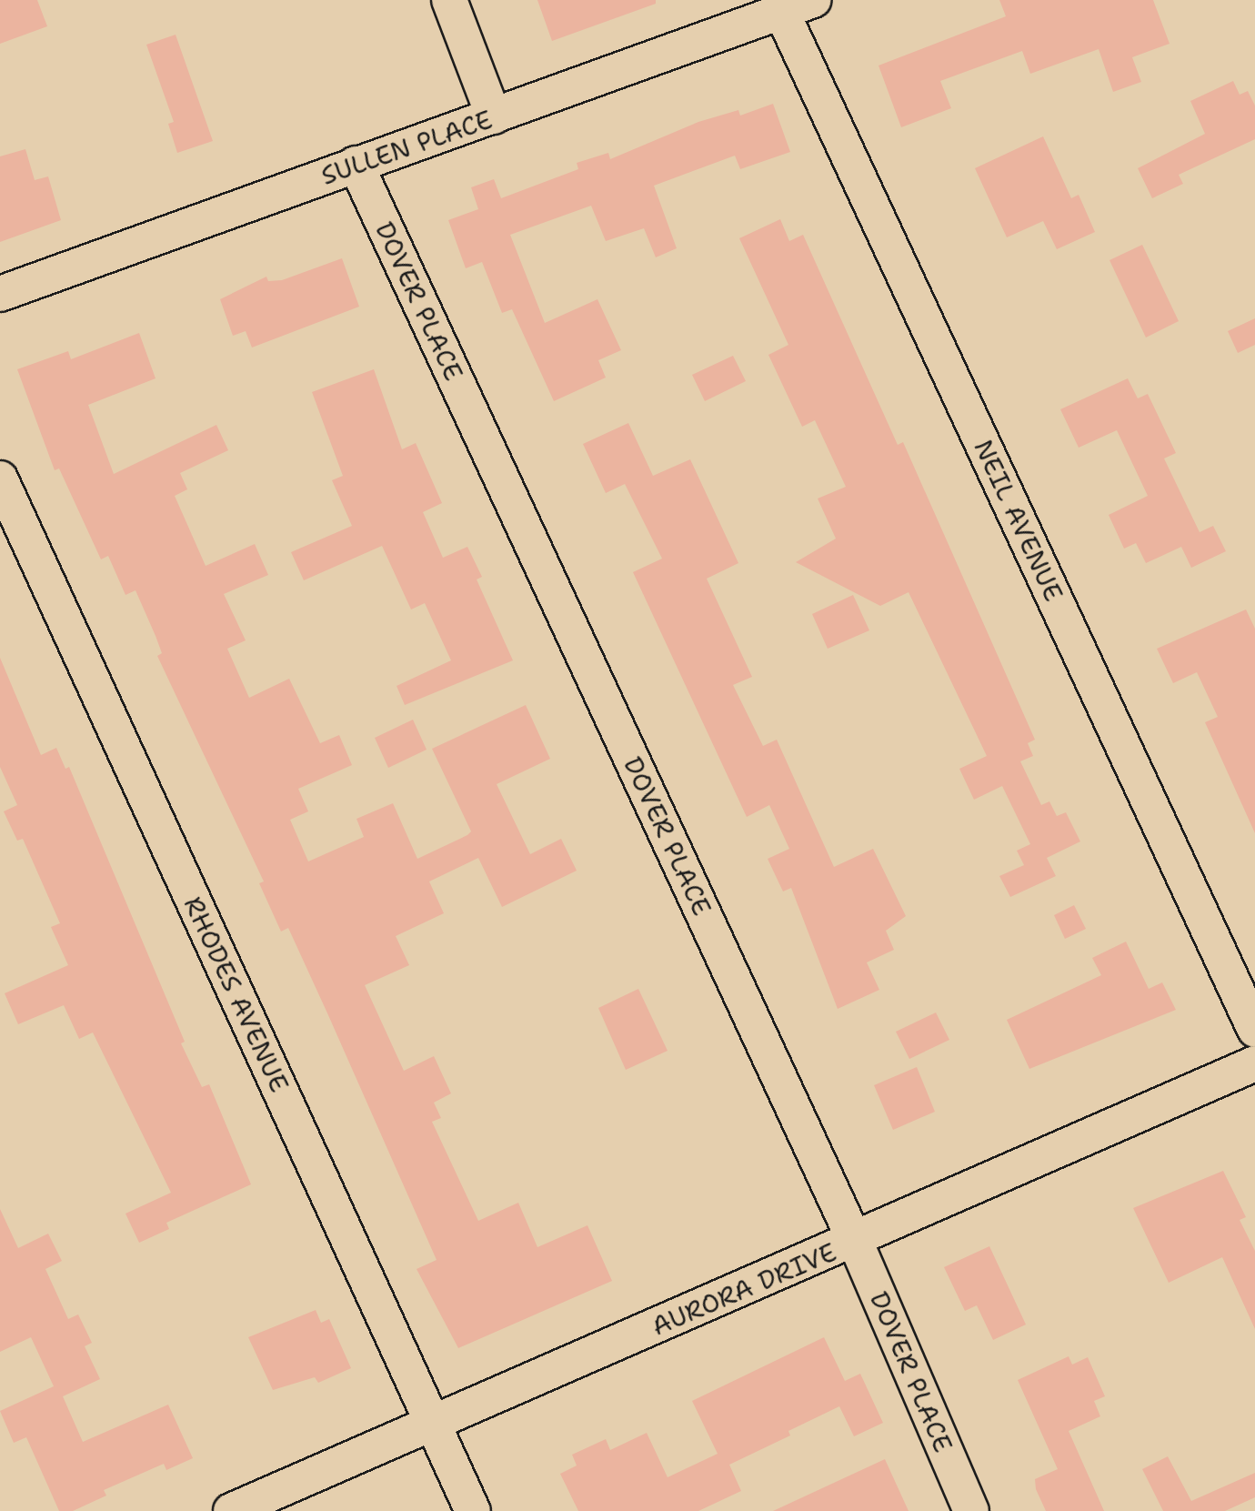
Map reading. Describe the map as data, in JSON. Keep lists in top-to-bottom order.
{
  "streets": {
    "street": [
      "SULLEN PLACE",
      "DOVER PLACE",
      "NEIL AVENUE",
      "RHODES AVENUE",
      "AURORA DRIVE"
    ]
  },
  "crossings": [
    ["SULLEN PLACE", "DOVER PLACE"],
    ["SULLEN PLACE", "NEIL AVENUE"],
    ["DOVER PLACE", "AURORA DRIVE"],
    ["RHODES AVENUE", "AURORA DRIVE"]
  ]
}
